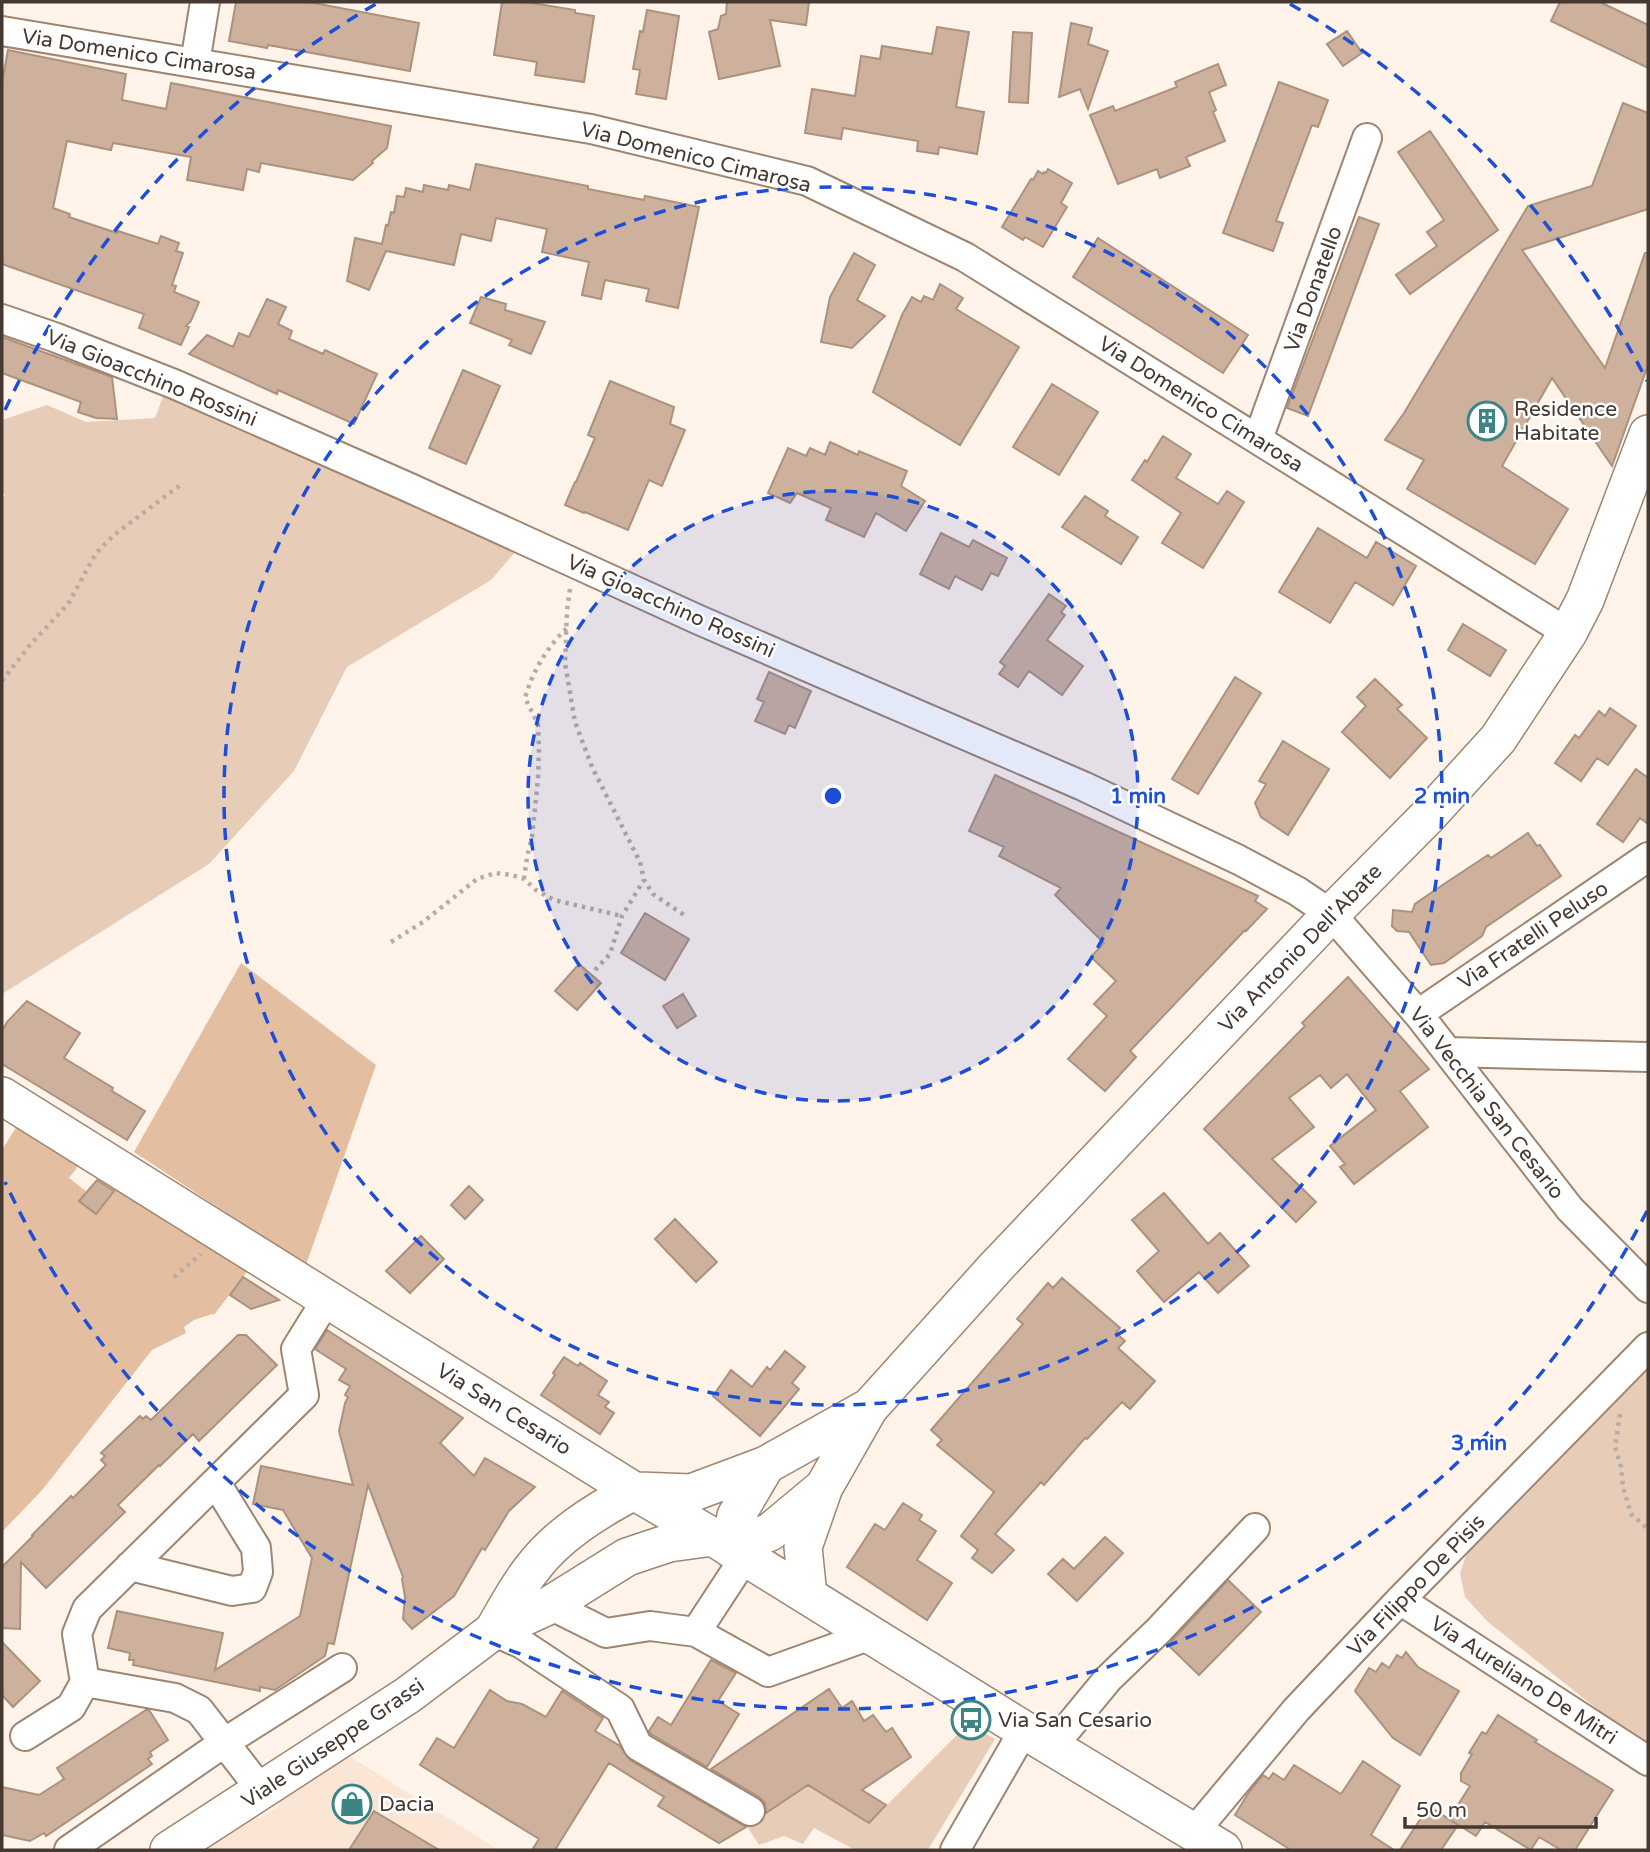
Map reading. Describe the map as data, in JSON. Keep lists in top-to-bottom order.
{
  "streets": {
    "main road": ["Via Antonio Dell'Abate", "Via San Cesario", "Viale Giuseppe Grassi"],
    "street": [
      "Via Domenico Cimarosa",
      "Via Donatello",
      "Via Gioacchino Rossini",
      "Via Fratelli Peluso",
      "Via Vecchia San Cesario",
      "Via Filippo De Pisis",
      "Via Aureliano De Mitri"
    ]
  },
  "crossings": [
    ["Via Domenico Cimarosa", "Via Donatello"],
    ["Via Domenico Cimarosa", "Via Antonio Dell'Abate"],
    ["Via Gioacchino Rossini", "Via Antonio Dell'Abate"],
    ["Via Gioacchino Rossini", "Via Vecchia San Cesario"],
    ["Via Fratelli Peluso", "Via Vecchia San Cesario"],
    ["Via Antonio Dell'Abate", "Via Vecchia San Cesario"],
    ["Via Antonio Dell'Abate", "Via San Cesario"],
    ["Via Antonio Dell'Abate", "Viale Giuseppe Grassi"],
    ["Via San Cesario", "Via Filippo De Pisis"],
    ["Via San Cesario", "Viale Giuseppe Grassi"],
    ["Via Filippo De Pisis", "Via Aureliano De Mitri"]
  ],
  "places": {
    "building": ["Residence Habitate"],
    "bus stop": ["Via San Cesario"],
    "shop": ["Dacia"]
  },
  "scale_bar": "50 m",
  "rings": ["1 min", "2 min", "3 min"]
}
